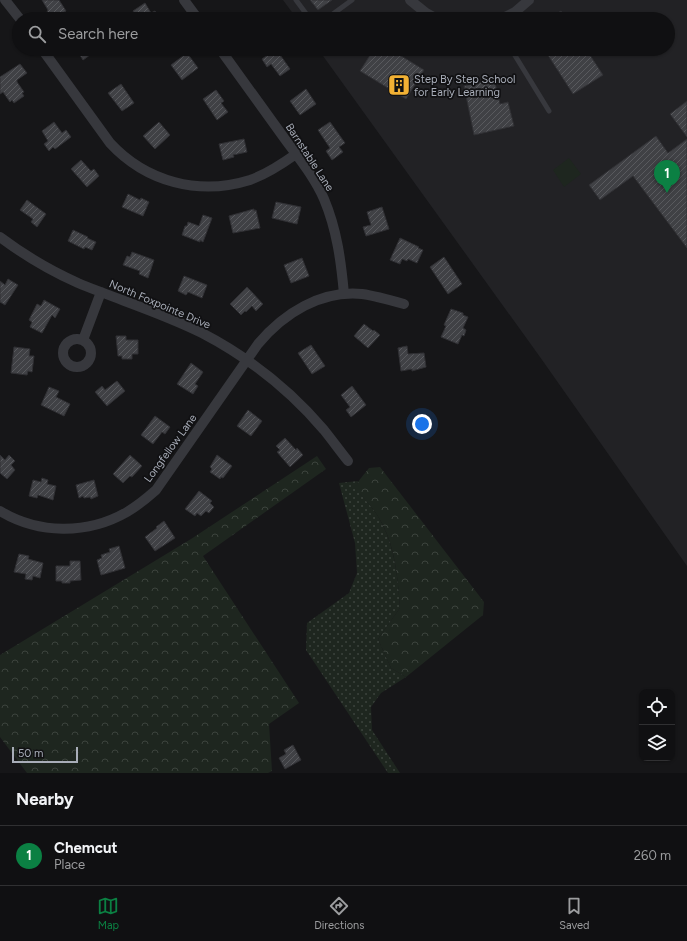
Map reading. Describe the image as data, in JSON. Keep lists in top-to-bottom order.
{
  "streets": {
    "street": ["Barnstable Lane", "North Foxpointe Drive", "Longfellow Lane"]
  },
  "crossings": [
    ["Barnstable Lane", "Longfellow Lane"],
    ["North Foxpointe Drive", "Longfellow Lane"]
  ],
  "places": {
    "building": ["Step By Step School for Early Learning"]
  },
  "scale_bar": "50 m",
  "page": {
    "search": "Search here",
    "pins": "1",
    "scale": "50 m",
    "heading": "Nearby",
    "list": [
      {
        "mark": "1",
        "name": "Chemcut",
        "note": "Place",
        "value": "260 m"
      }
    ],
    "nav": ["Map", "Directions", "Saved"]
  }
}
